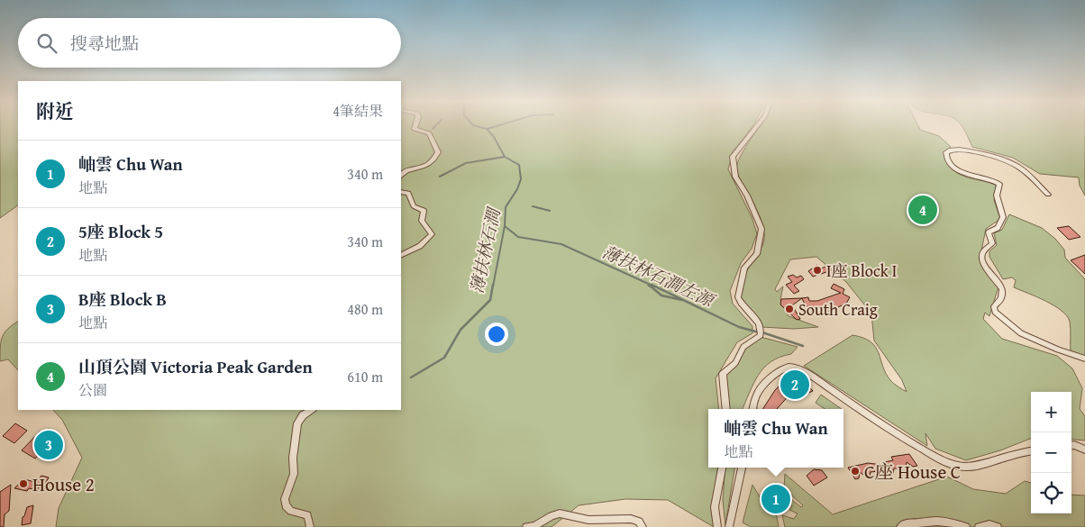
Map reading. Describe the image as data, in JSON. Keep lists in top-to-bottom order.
{
  "water": ["薄扶林石澗", "薄扶林石澗左源"],
  "places": [
    "I座 Block I",
    "South Craig",
    "C座 House C",
    "House 2"
  ],
  "page": {
    "search": "搜尋地點",
    "heading": ["附近", "4筆結果"],
    "list": [
      {
        "mark": "1",
        "name": "岫雲 Chu Wan",
        "note": "地點",
        "value": "340 m"
      },
      {
        "mark": "2",
        "name": "5座 Block 5",
        "note": "地點",
        "value": "340 m"
      },
      {
        "mark": "3",
        "name": "B座 Block B",
        "note": "地點",
        "value": "480 m"
      },
      {
        "mark": "4",
        "name": "山頂公園 Victoria Peak Garden",
        "note": "公園",
        "value": "610 m"
      }
    ],
    "pins": [
      "4",
      "2",
      "3",
      "1"
    ],
    "map_buttons": ["+", "−"],
    "popup": ["岫雲 Chu Wan", "地點"]
  }
}
